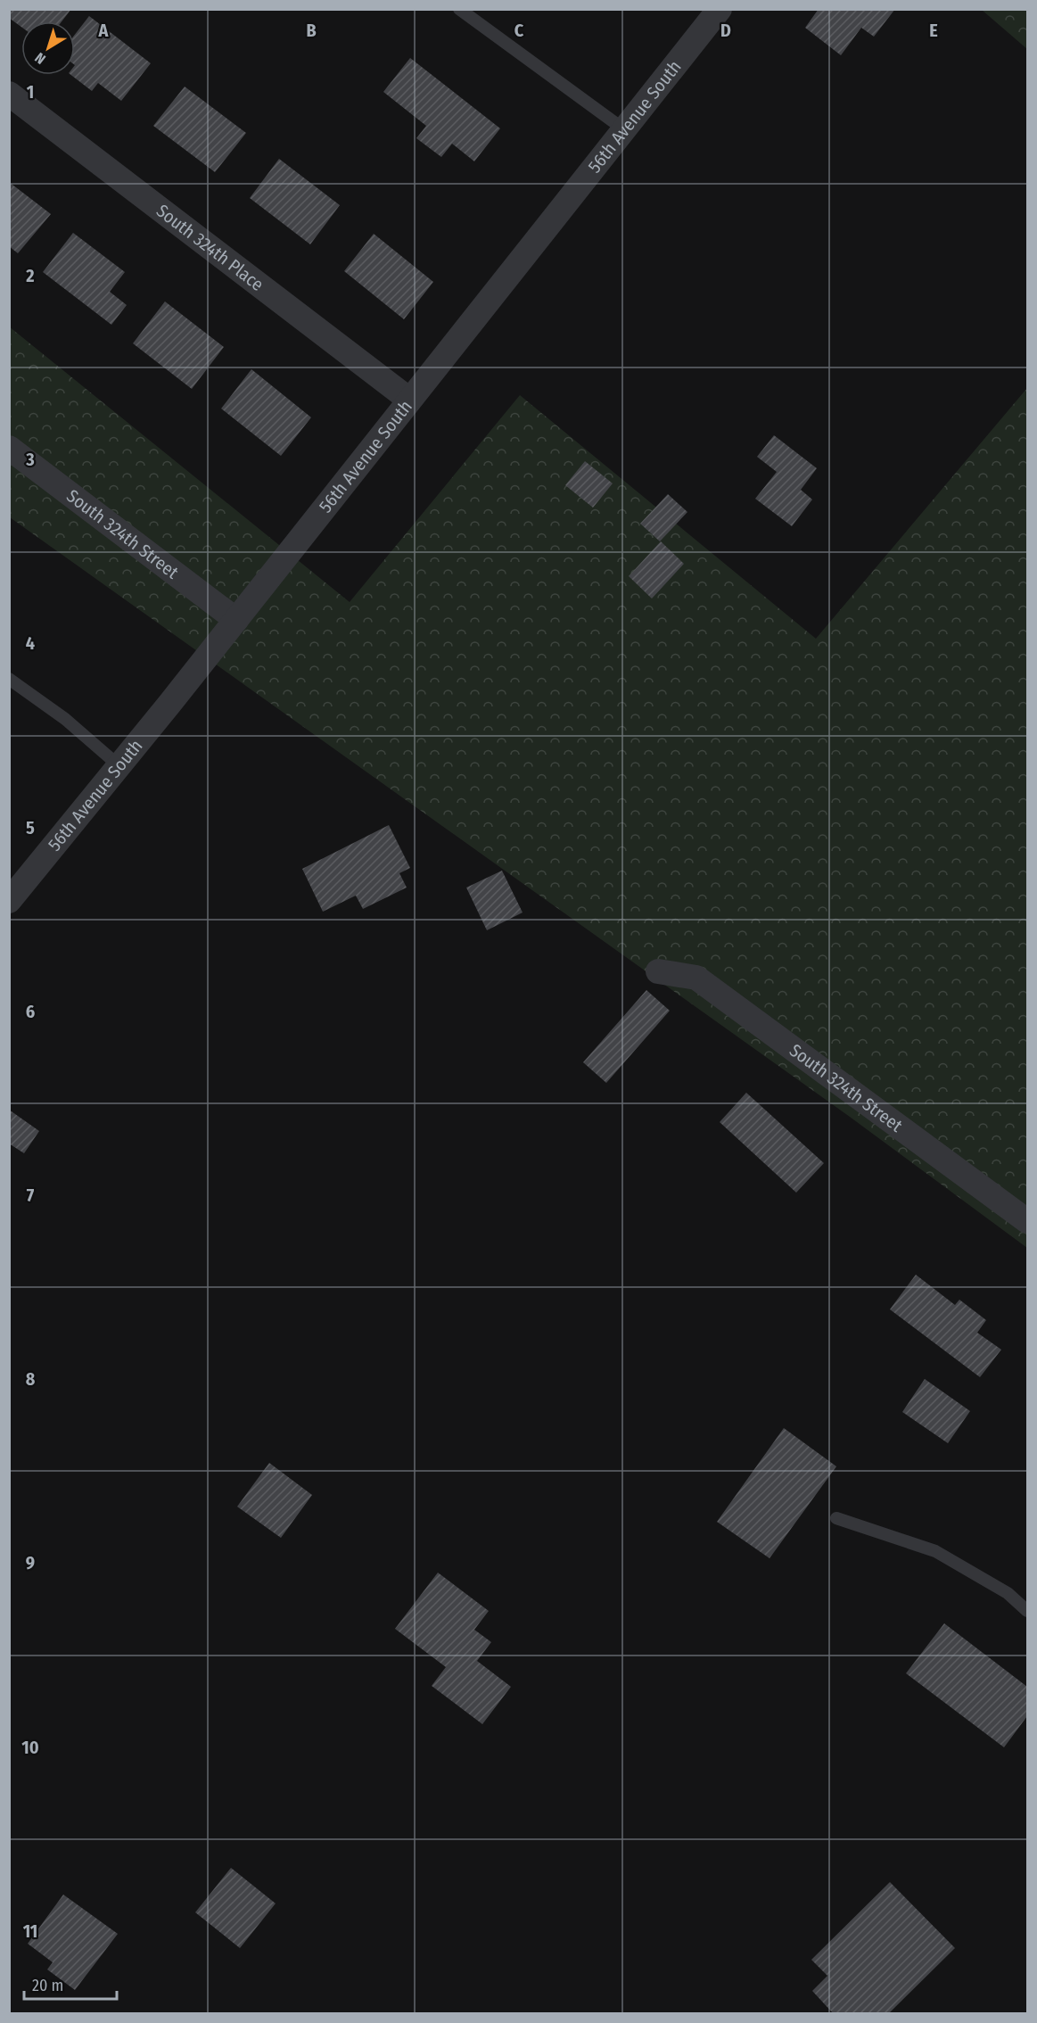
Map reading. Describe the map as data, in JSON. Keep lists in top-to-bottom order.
{
  "streets": {
    "street": ["56th Avenue South", "South 324th Place", "South 324th Street"]
  },
  "crossings": [
    ["56th Avenue South", "South 324th Place"],
    ["56th Avenue South", "South 324th Street"]
  ],
  "scale_bar": "20 m",
  "north": "bottom left",
  "grid": {
    "columns": [
      "A",
      "B",
      "C",
      "D",
      "E"
    ],
    "rows": [
      "1",
      "2",
      "3",
      "4",
      "5",
      "6",
      "7",
      "8",
      "9",
      "10",
      "11"
    ]
  }
}
